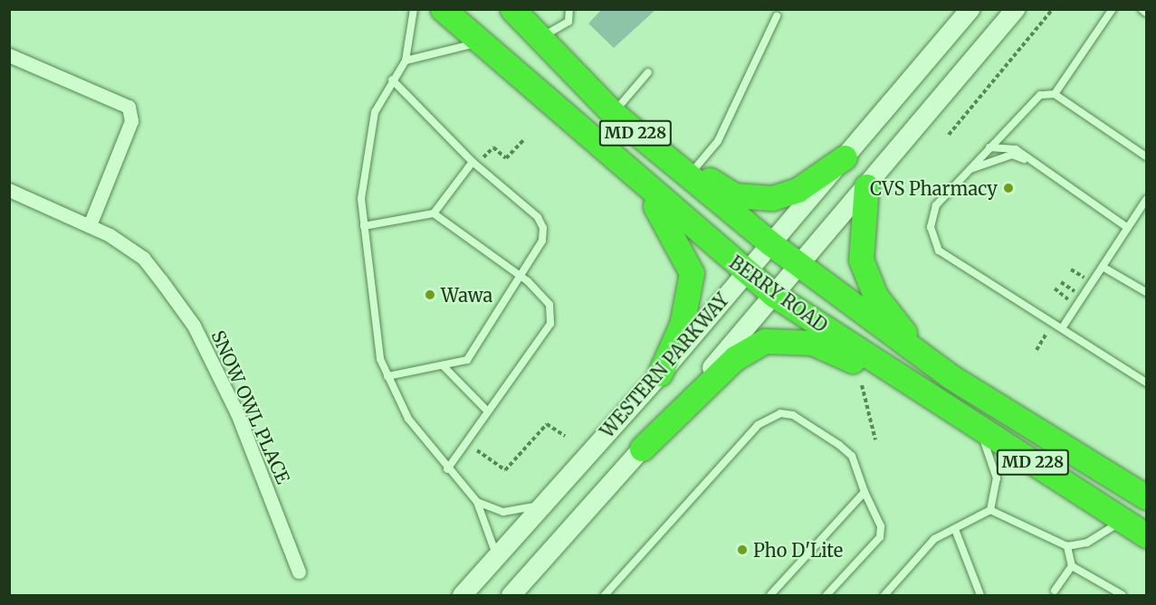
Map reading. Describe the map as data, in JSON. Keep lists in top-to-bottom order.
{
  "streets": {
    "highway": ["MD 228", "BERRY ROAD"],
    "main road": ["WESTERN PARKWAY"],
    "street": ["SNOW OWL PLACE"]
  },
  "crossings": [
    ["BERRY ROAD", "WESTERN PARKWAY"]
  ],
  "places": ["CVS Pharmacy", "Wawa", "Pho D'Lite"]
}
